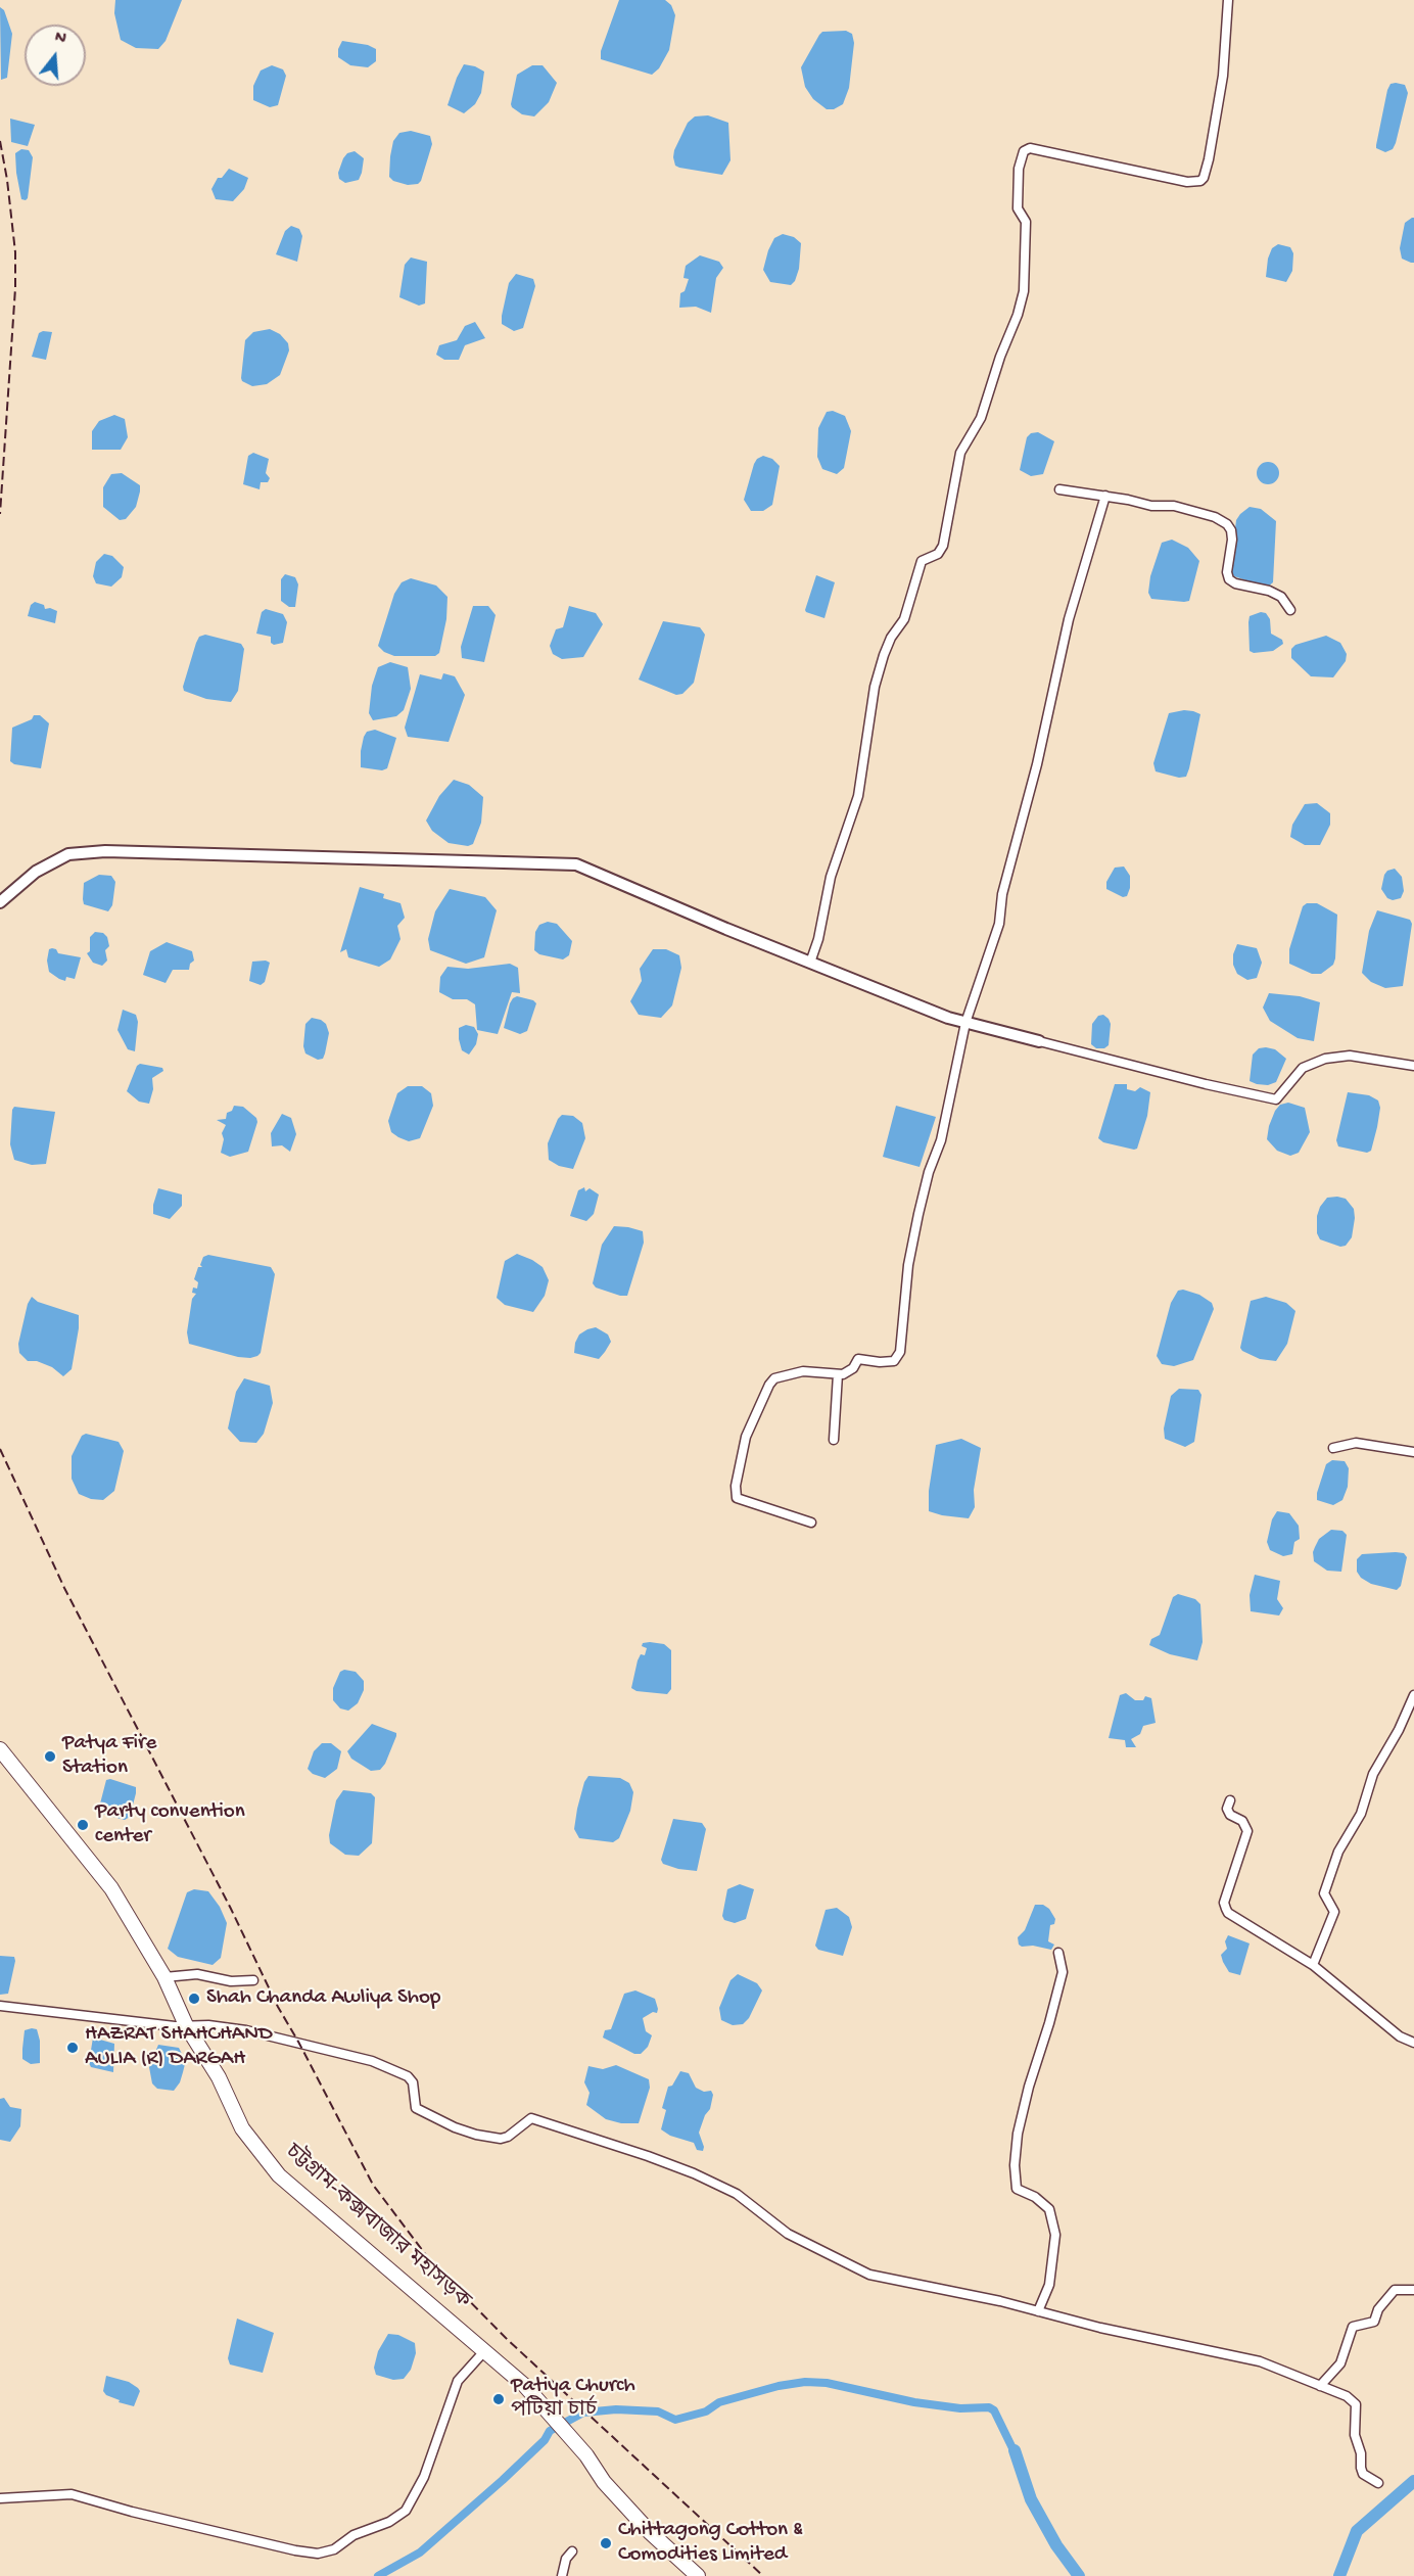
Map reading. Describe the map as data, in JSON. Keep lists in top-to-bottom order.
{
  "streets": {
    "highway": ["চট্টগ্রাম-কক্সবাজার মহাসড়ক"]
  },
  "places": [
    "Patya Fire Station",
    "Party convention center",
    "Shah Chanda Awliya Shop",
    "HAZRAT SHAHCHAND AULIA (R) DARGAH",
    "Patiya Church পটিয়া চার্চ",
    "Chittagong Cotton & Comodities Limited"
  ],
  "north": "top"
}
